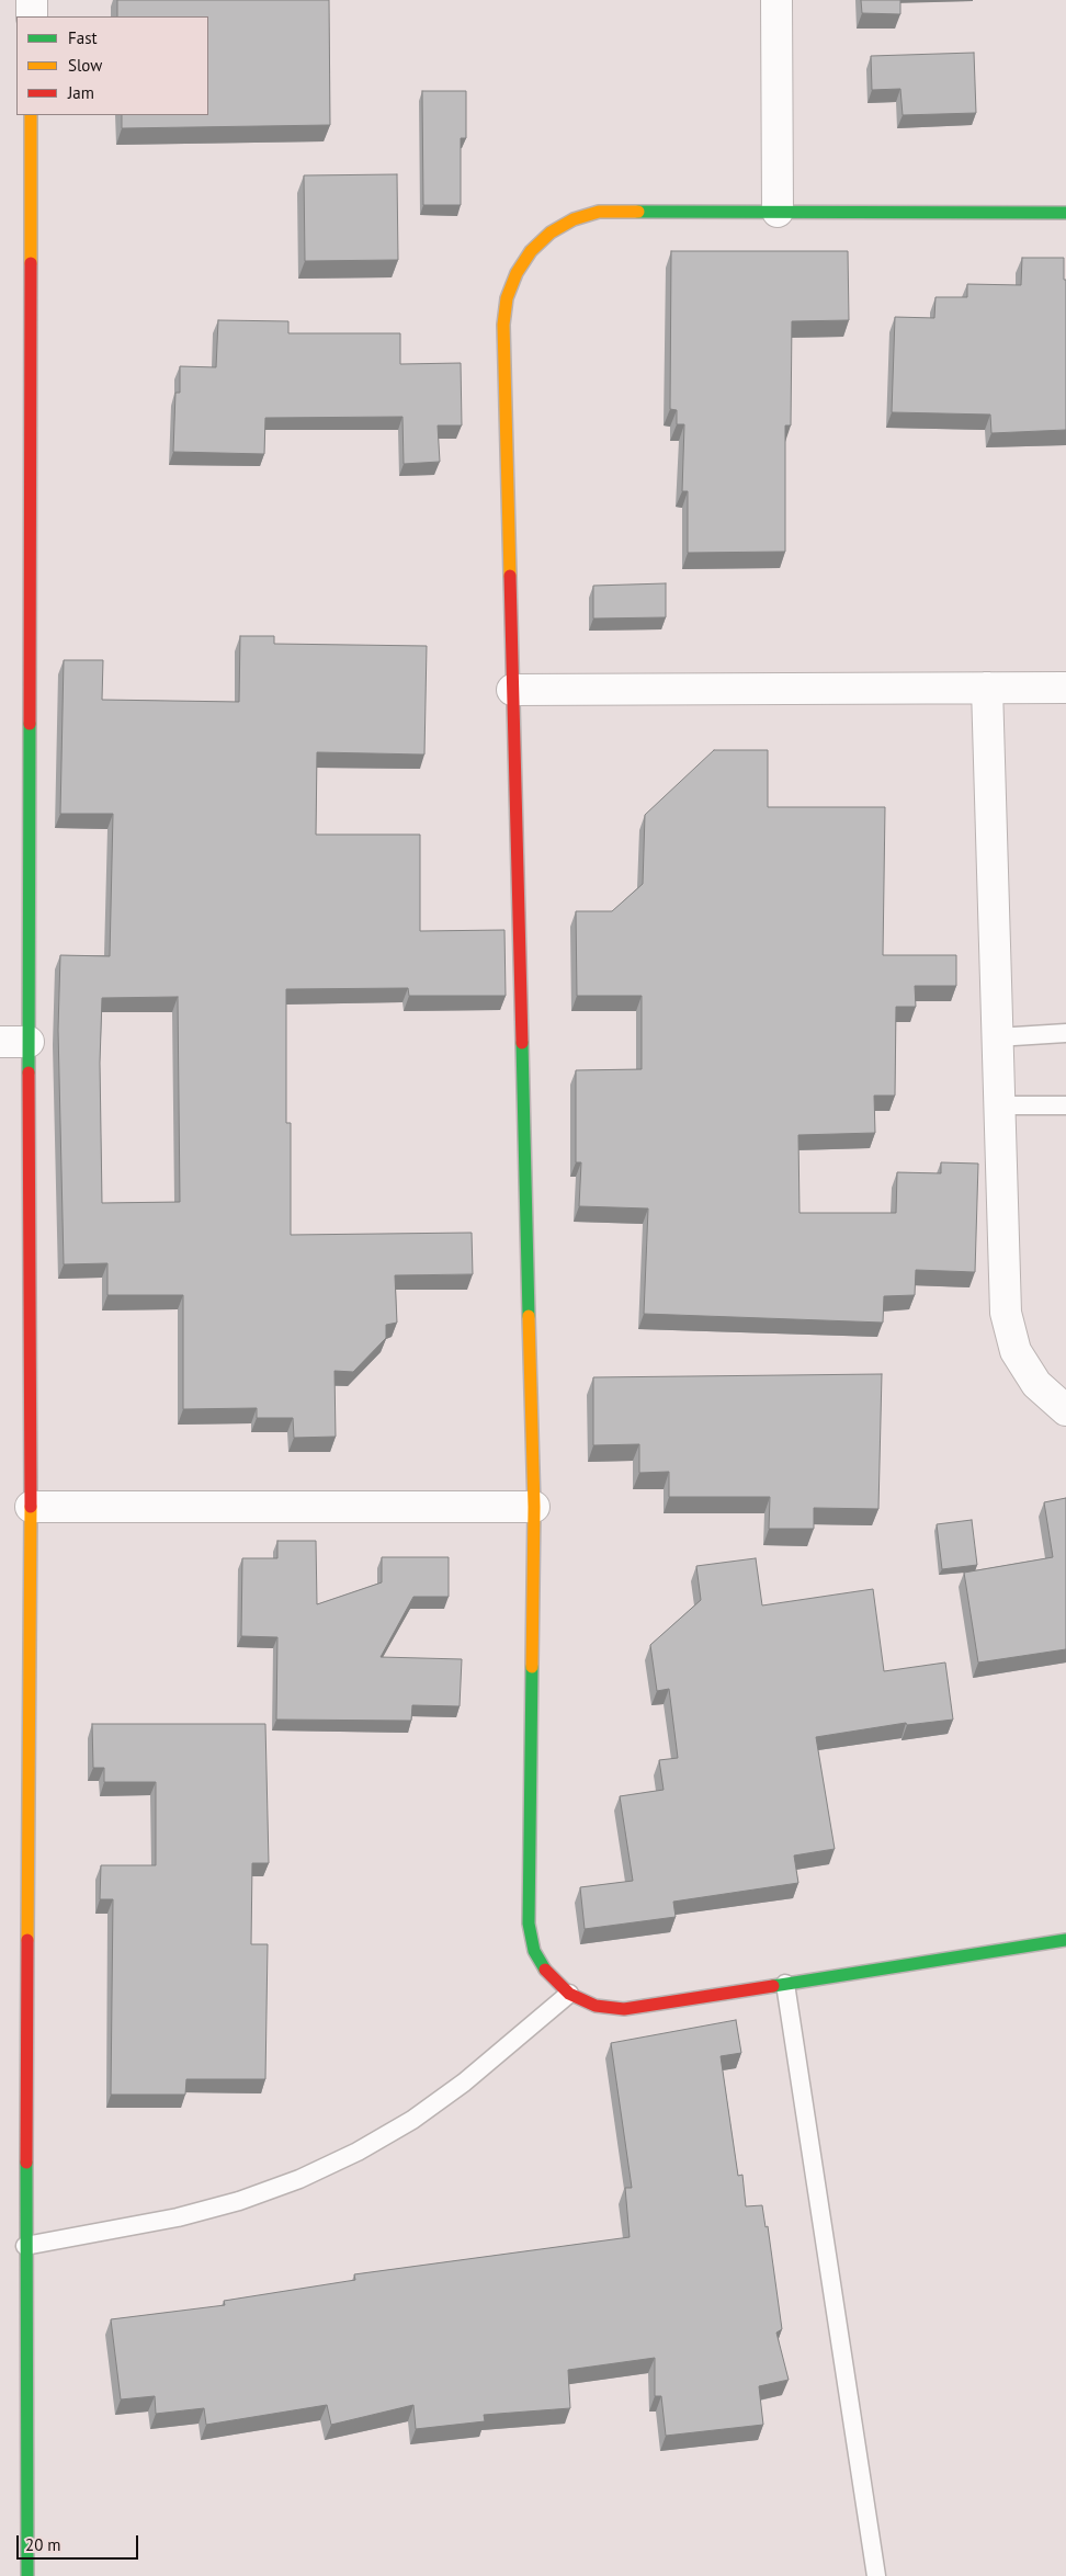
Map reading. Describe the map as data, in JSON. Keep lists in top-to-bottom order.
{
  "legend": ["Fast", "Slow", "Jam"],
  "scale_bar": "20 m"
}
